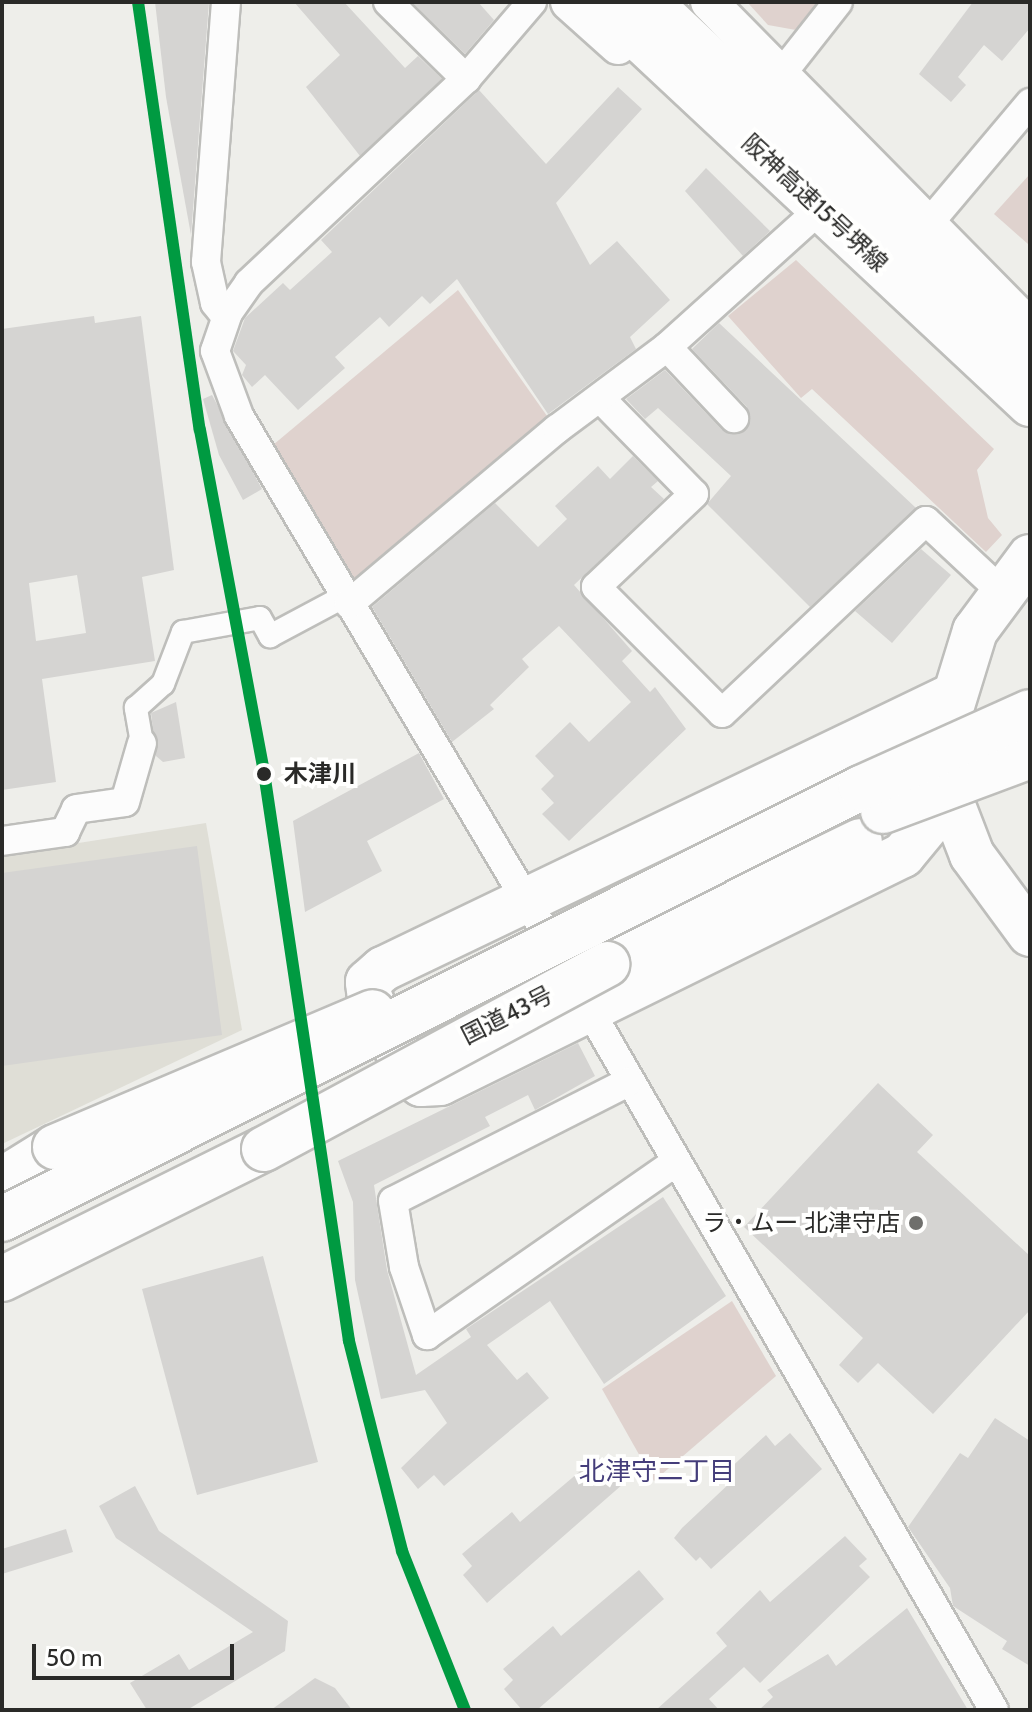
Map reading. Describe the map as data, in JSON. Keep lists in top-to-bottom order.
{
  "streets": {
    "main road": ["阪神高速15号堺線", "国道43号"]
  },
  "districts": ["北津守二丁目"],
  "places": ["木津川", "ラ・ムー 北津守店"],
  "scale_bar": "50 m"
}
